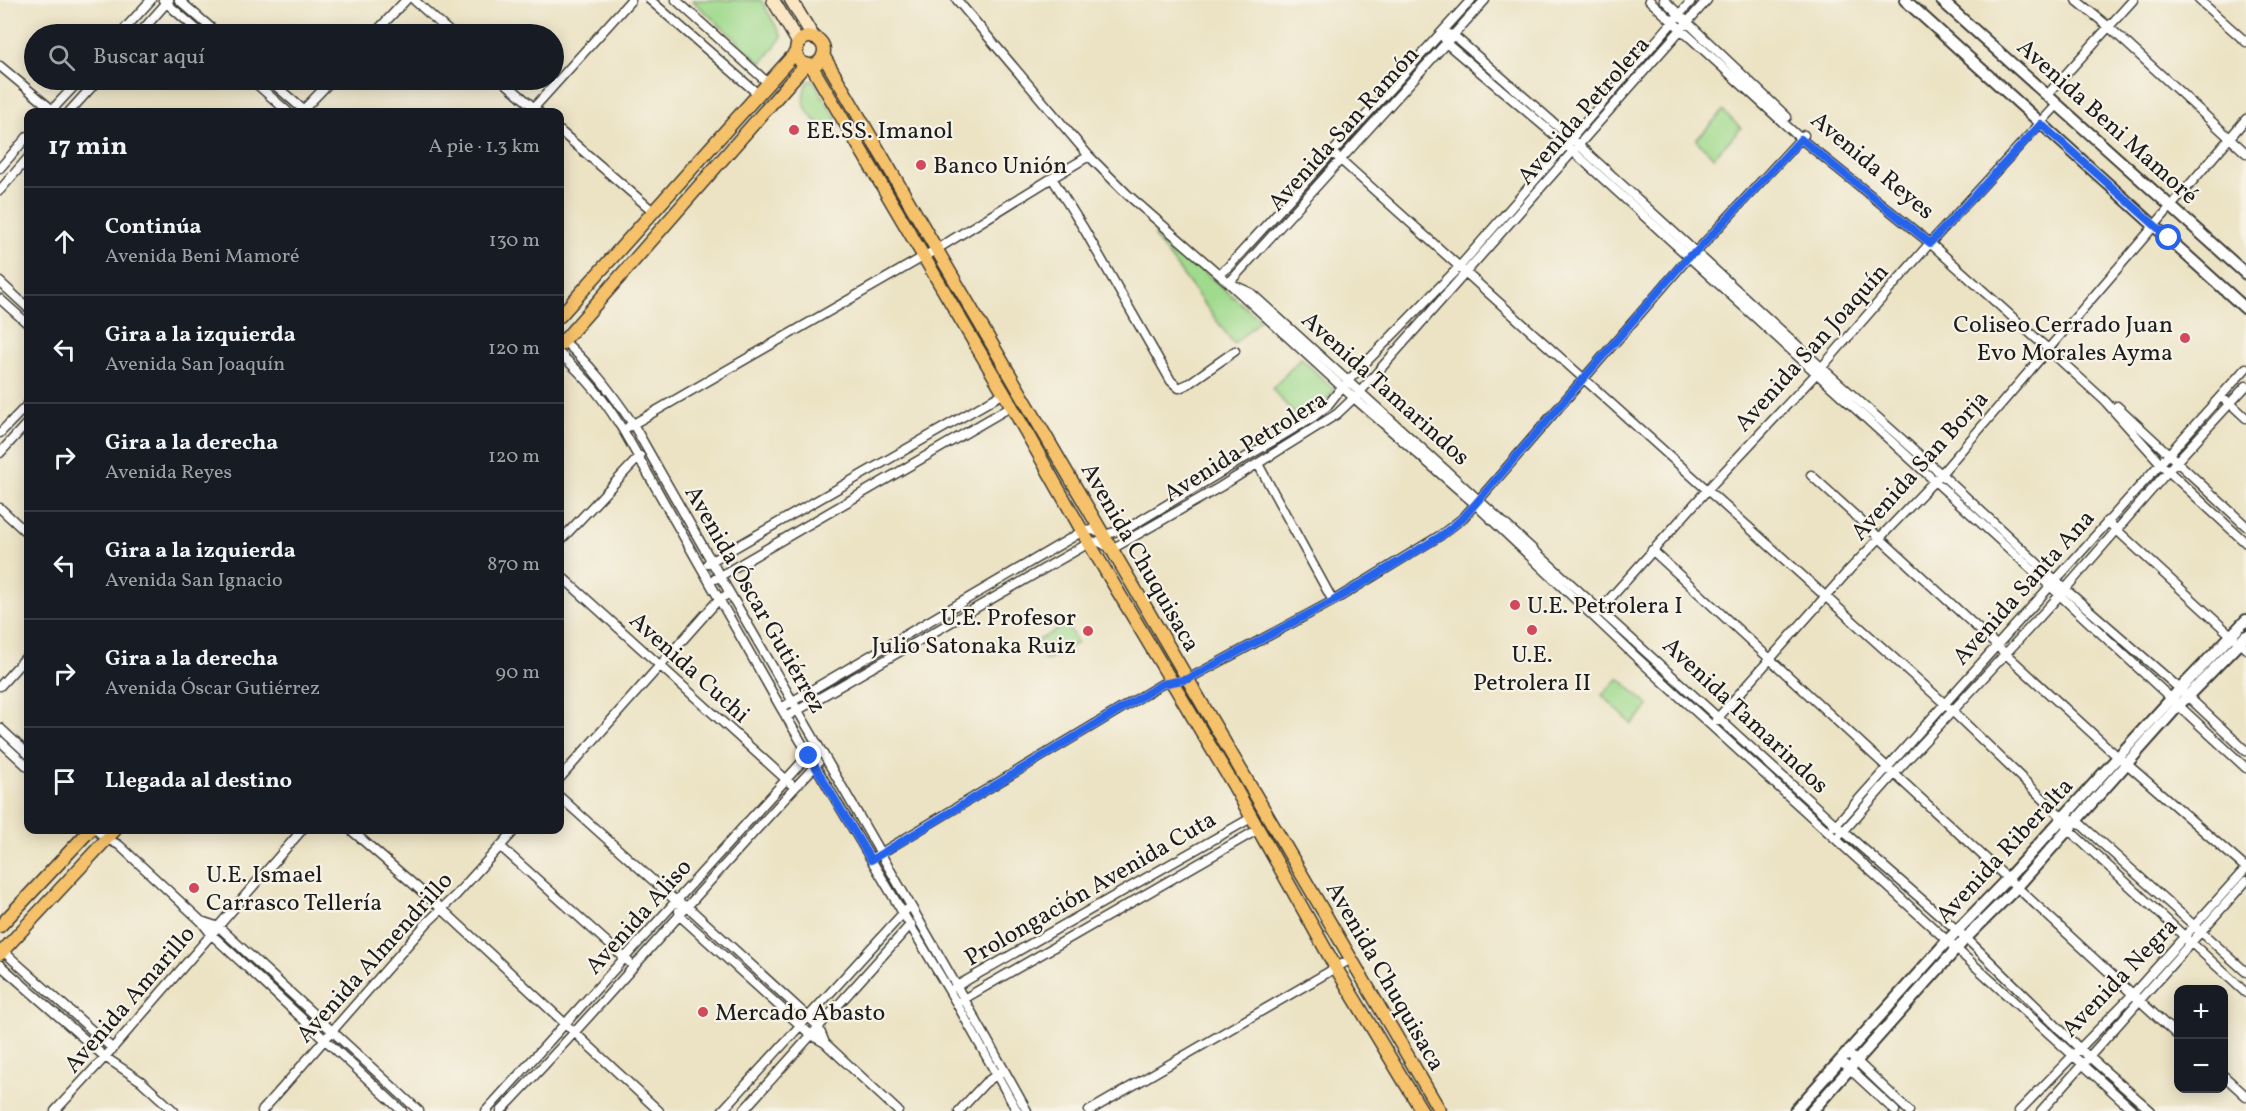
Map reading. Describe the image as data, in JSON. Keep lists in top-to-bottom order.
{
  "streets": {
    "main road": ["Avenida Chuquisaca"],
    "street": [
      "Avenida Petrolera",
      "Avenida Beni Mamoré",
      "Avenida San Ramón",
      "Avenida Reyes",
      "Avenida San Joaquín",
      "Avenida Tamarindos",
      "Avenida San Borja",
      "Avenida Santa Ana",
      "Avenida Óscar Gutiérrez",
      "Avenida Cuchi",
      "Avenida Riberalta",
      "Prolongación Avenida Cuta",
      "Avenida Aliso",
      "Avenida Almendrillo",
      "Avenida Negra",
      "Avenida Amarillo"
    ]
  },
  "crossings": [
    ["Avenida Petrolera", "Avenida Reyes"],
    ["Avenida Petrolera", "Avenida Tamarindos"],
    ["Avenida Petrolera", "Avenida Chuquisaca"],
    ["Avenida Beni Mamoré", "Avenida San Joaquín"],
    ["Avenida Beni Mamoré", "Avenida San Borja"],
    ["Avenida San Ramón", "Avenida Tamarindos"],
    ["Avenida Reyes", "Avenida San Joaquín"],
    ["Avenida Reyes", "Avenida San Borja"],
    ["Avenida Reyes", "Avenida Santa Ana"],
    ["Avenida San Joaquín", "Avenida Tamarindos"],
    ["Avenida Tamarindos", "Avenida San Borja"],
    ["Avenida Tamarindos", "Avenida Santa Ana"],
    ["Avenida Tamarindos", "Avenida Riberalta"],
    ["Avenida Tamarindos", "Avenida Negra"],
    ["Avenida Chuquisaca", "Prolongación Avenida Cuta"],
    ["Avenida Óscar Gutiérrez", "Prolongación Avenida Cuta"],
    ["Avenida Óscar Gutiérrez", "Avenida Aliso"],
    ["Avenida Cuchi", "Avenida Aliso"]
  ],
  "places": [
    "EE.SS. Imanol",
    "Banco Unión",
    "Coliseo Cerrado Juan Evo Morales Ayma",
    "U.E. Petrolera I",
    "U.E. Petrolera II",
    "U.E. Profesor Julio Satonaka Ruiz",
    "U.E. Ismael Carrasco Tellería",
    "Mercado Abasto"
  ],
  "page": {
    "search": "Buscar aquí",
    "heading": ["17 min", "A pie · 1.3 km"],
    "list": [
      ["Continúa", "Avenida Beni Mamoré", "130 m"],
      ["Gira a la izquierda", "Avenida San Joaquín", "120 m"],
      ["Gira a la derecha", "Avenida Reyes", "120 m"],
      ["Gira a la izquierda", "Avenida San Ignacio", "870 m"],
      ["Gira a la derecha", "Avenida Óscar Gutiérrez", "90 m"],
      "Llegada al destino"
    ],
    "map_buttons": ["+", "−"]
  }
}
